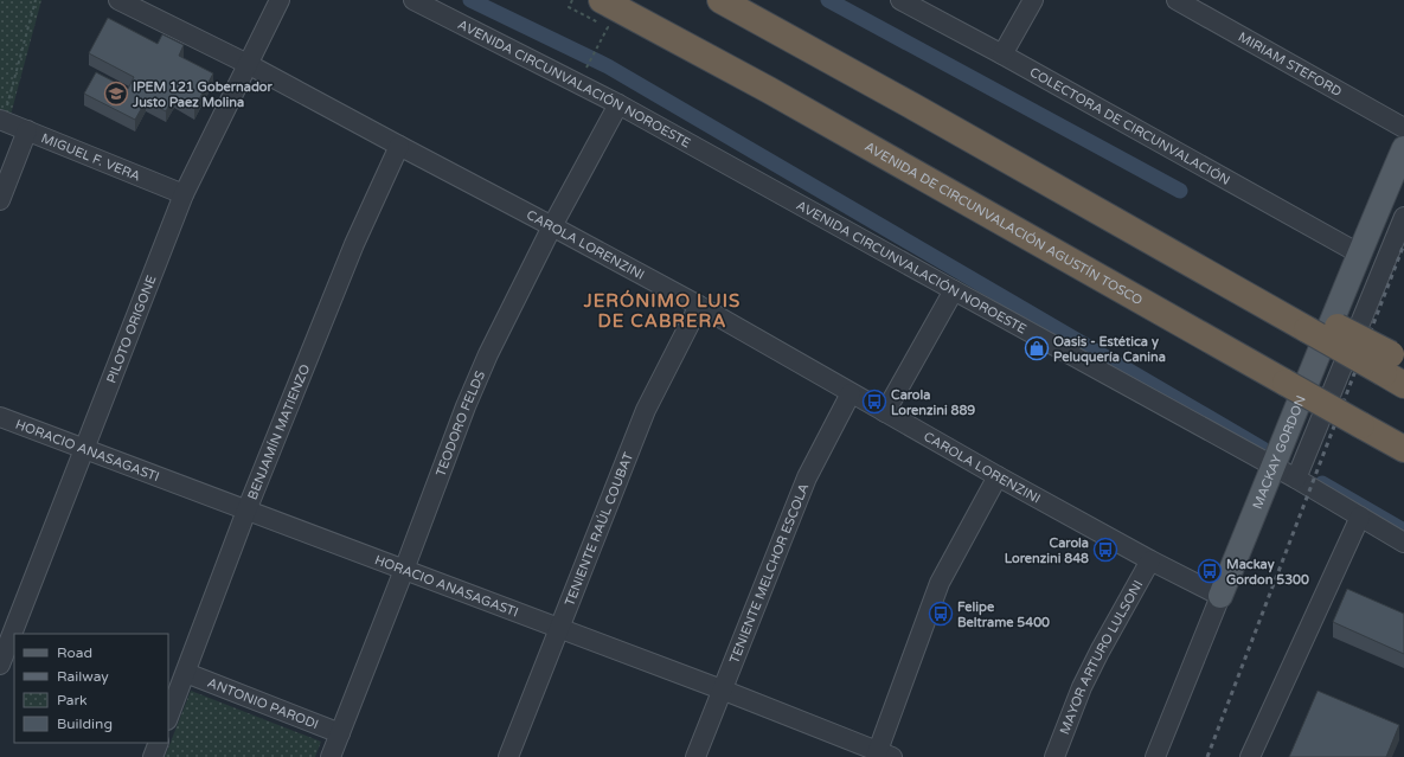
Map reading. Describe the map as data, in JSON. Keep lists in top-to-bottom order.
{
  "streets": {
    "highway": ["AVENIDA DE CIRCUNVALACIÓN AGUSTÍN TOSCO"],
    "main road": ["MACKAY GORDON"],
    "street": [
      "MIRIAM STEFORD",
      "AVENIDA CIRCUNVALACIÓN NOROESTE",
      "COLECTORA DE CIRCUNVALACIÓN",
      "MIGUEL F. VERA",
      "CAROLA LORENZINI",
      "PILOTO ORIGONE",
      "TEODORO FELDS",
      "BENJAMÍN MATIENZO",
      "HORACIO ANASAGASTI",
      "TENIENTE RAÚL COUBAT",
      "TENIENTE MELCHOR ESCOLA",
      "MAYOR ARTURO LULSONI",
      "ANTONIO PARODI"
    ]
  },
  "crossings": [
    ["AVENIDA CIRCUNVALACIÓN NOROESTE", "TEODORO FELDS"],
    ["AVENIDA CIRCUNVALACIÓN NOROESTE", "MACKAY GORDON"],
    ["COLECTORA DE CIRCUNVALACIÓN", "MACKAY GORDON"],
    ["MIGUEL F. VERA", "PILOTO ORIGONE"],
    ["CAROLA LORENZINI", "PILOTO ORIGONE"],
    ["CAROLA LORENZINI", "TEODORO FELDS"],
    ["CAROLA LORENZINI", "BENJAMÍN MATIENZO"],
    ["CAROLA LORENZINI", "MACKAY GORDON"],
    ["CAROLA LORENZINI", "TENIENTE RAÚL COUBAT"],
    ["CAROLA LORENZINI", "TENIENTE MELCHOR ESCOLA"],
    ["CAROLA LORENZINI", "MAYOR ARTURO LULSONI"],
    ["PILOTO ORIGONE", "HORACIO ANASAGASTI"],
    ["TEODORO FELDS", "HORACIO ANASAGASTI"],
    ["TEODORO FELDS", "ANTONIO PARODI"],
    ["BENJAMÍN MATIENZO", "HORACIO ANASAGASTI"],
    ["BENJAMÍN MATIENZO", "ANTONIO PARODI"],
    ["HORACIO ANASAGASTI", "TENIENTE RAÚL COUBAT"],
    ["HORACIO ANASAGASTI", "TENIENTE MELCHOR ESCOLA"]
  ],
  "districts": ["JERÓNIMO LUIS DE CABRERA"],
  "places": {
    "school or university": ["IPEM 121 Gobernador Justo Paez Molina"],
    "shop": ["Oasis - Estética y Peluquería Canina"],
    "bus stop": [
      "Carola Lorenzini 889",
      "Carola Lorenzini 848",
      "Mackay Gordon 5300",
      "Felipe Beltrame 5400"
    ]
  },
  "legend": [
    "Road",
    "Railway",
    "Park",
    "Building"
  ]
}
